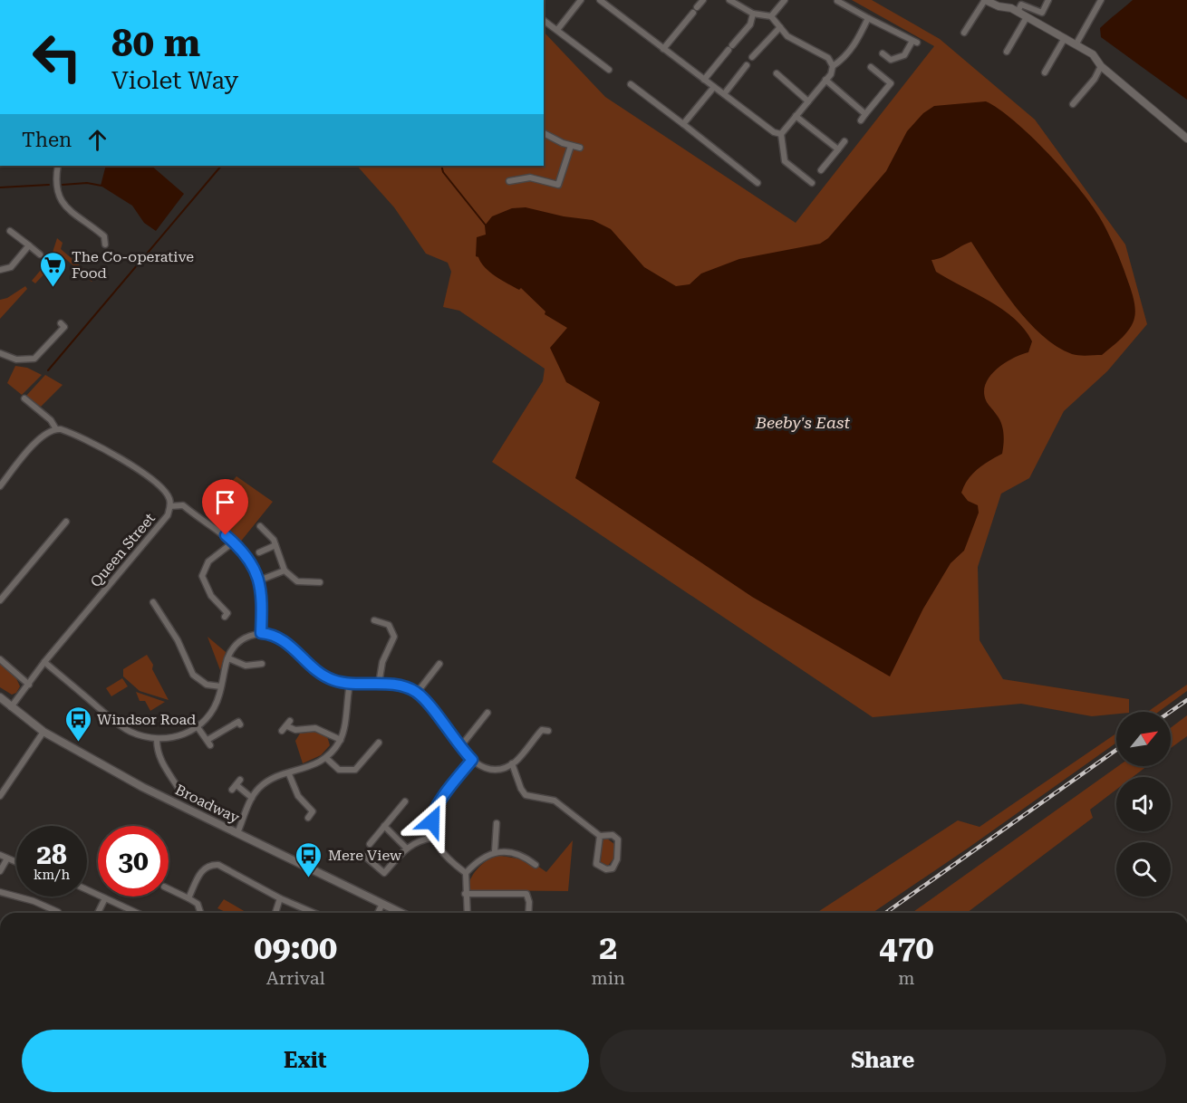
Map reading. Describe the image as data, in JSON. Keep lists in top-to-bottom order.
{
  "streets": {
    "main road": ["Broadway"],
    "street": ["Queen Street"]
  },
  "crossings": [
    ["Queen Street", "Broadway"]
  ],
  "water": ["Beeby's East"],
  "places": {
    "supermarket": ["The Co-operative Food"],
    "bus stop": ["Windsor Road", "Mere View"]
  },
  "north": "top right",
  "page": {
    "turn": ["80 m", "Violet Way"],
    "then": "Then",
    "speed": "28 km/h",
    "limit": "30",
    "eta": [
      "09:00",
      "Arrival",
      "2",
      "min",
      "470",
      "m"
    ],
    "buttons": ["Exit", "Share"]
  }
}
